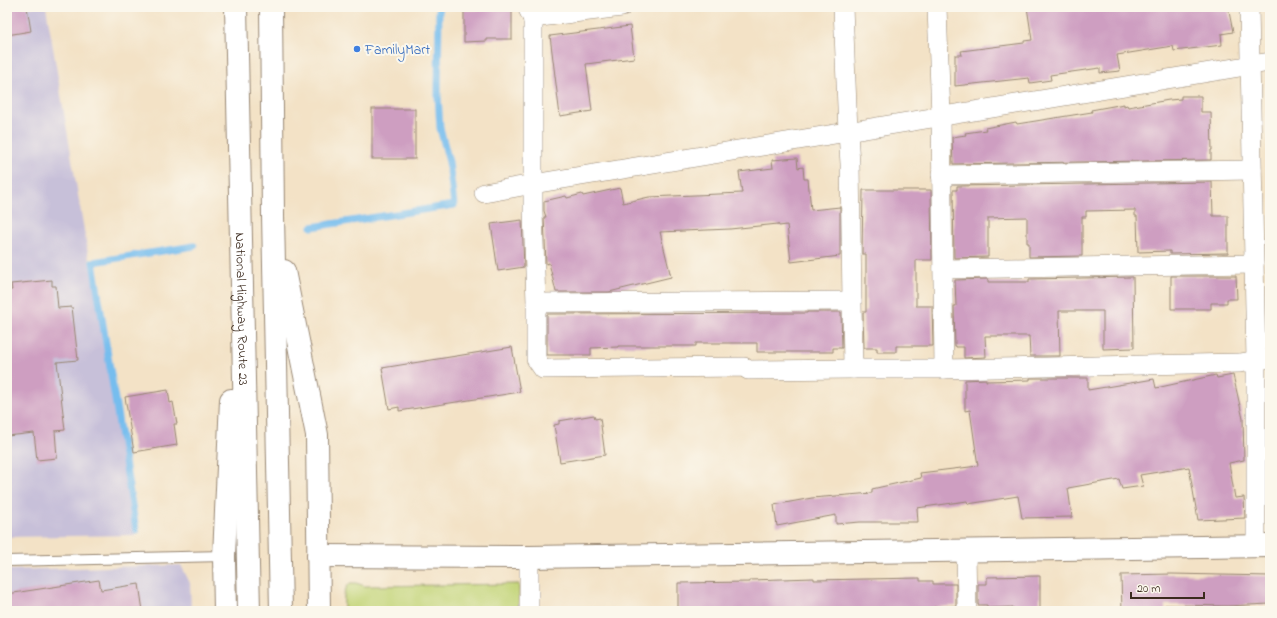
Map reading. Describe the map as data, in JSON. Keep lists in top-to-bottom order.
{
  "streets": {
    "main road": ["National Highway Route 23"]
  },
  "places": ["FamilyMart"],
  "scale_bar": "20 m"
}
